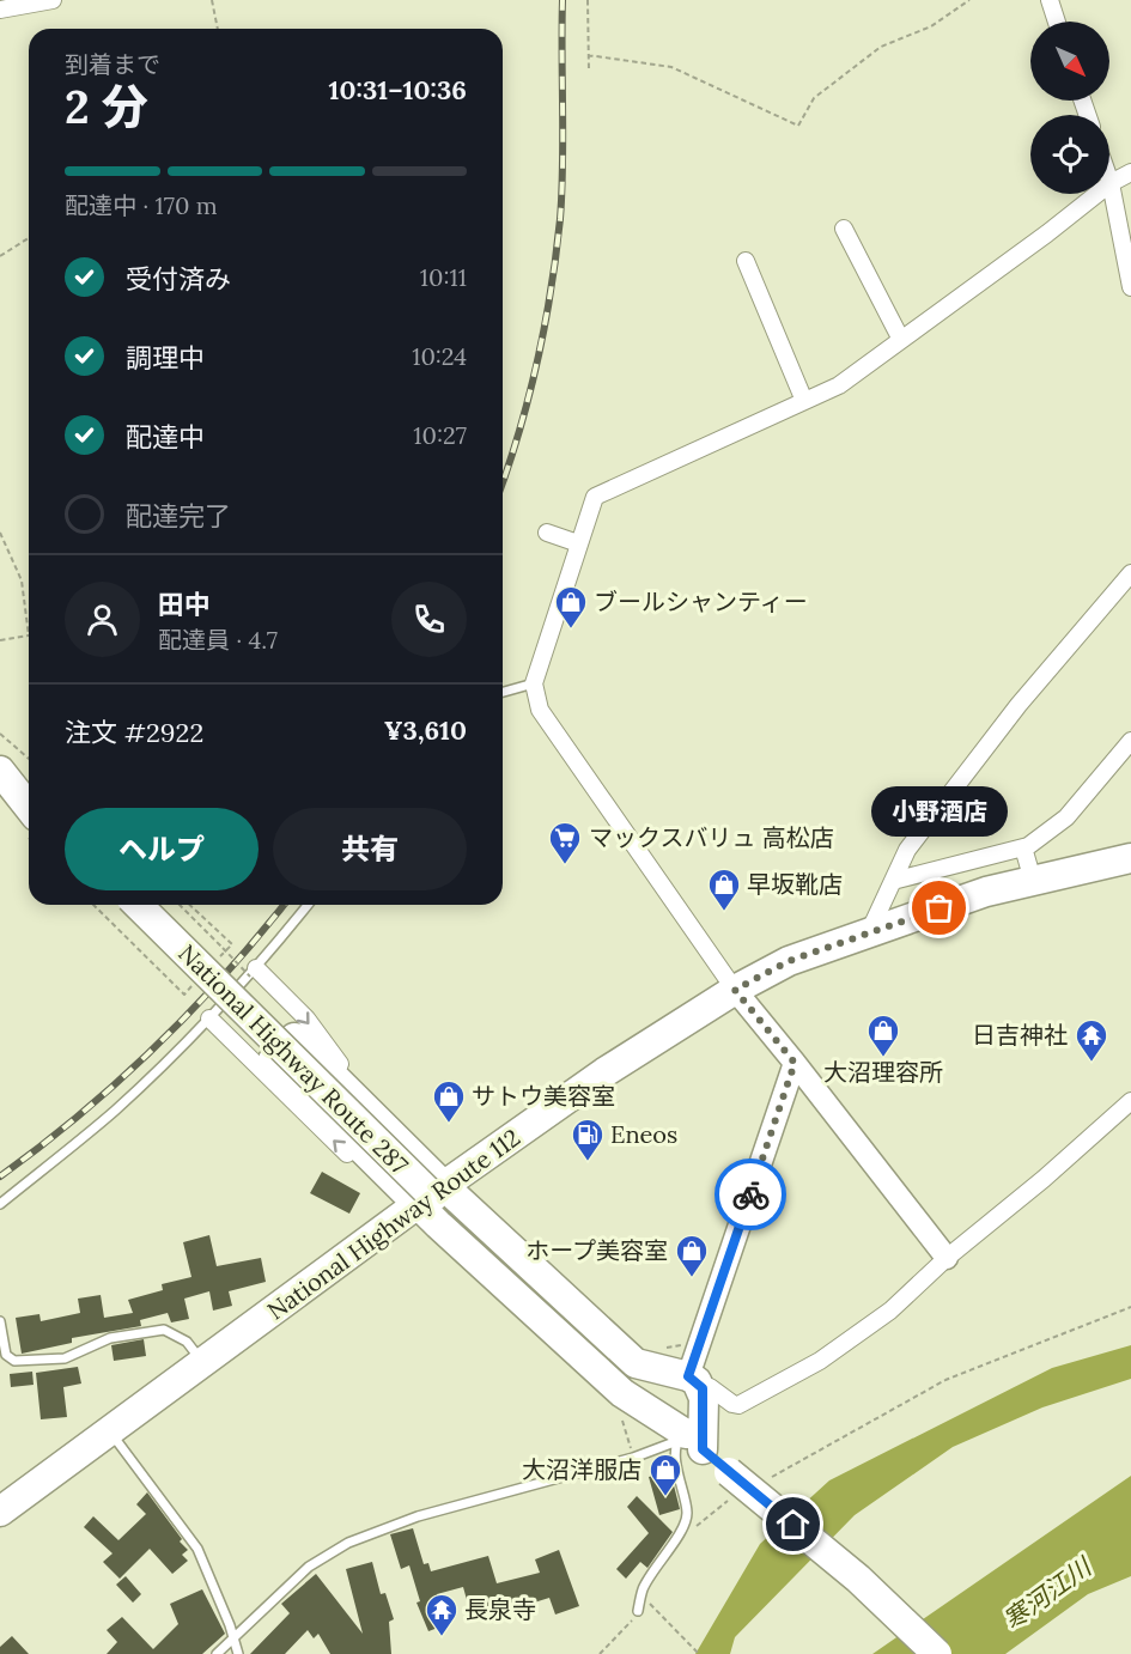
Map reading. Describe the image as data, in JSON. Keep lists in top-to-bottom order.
{
  "streets": {
    "highway": ["National Highway Route 287", "National Highway Route 112"]
  },
  "water": ["寒河江川"],
  "places": {
    "shop": [
      "ブールシャンティー",
      "早坂靴店",
      "大沼理容所",
      "サトウ美容室",
      "ホープ美容室",
      "大沼洋服店"
    ],
    "supermarket": ["マックスバリュ 高松店"],
    "other": ["小野酒店"],
    "temple": ["日吉神社", "長泉寺"],
    "fuel station": ["Eneos"]
  },
  "north": "bottom right",
  "page": {
    "heading": ["2 分", "到着まで", "10:31–10:36"],
    "panel": [
      "田中",
      "配達員 · 4.7",
      "注文 #2922",
      "¥3,610"
    ],
    "bar": "配達中 · 170 m",
    "list": [
      ["受付済み", "10:11"],
      ["調理中", "10:24"],
      ["配達中", "10:27"],
      "配達完了"
    ],
    "bubble": "小野酒店",
    "buttons": ["ヘルプ", "共有"]
  }
}
